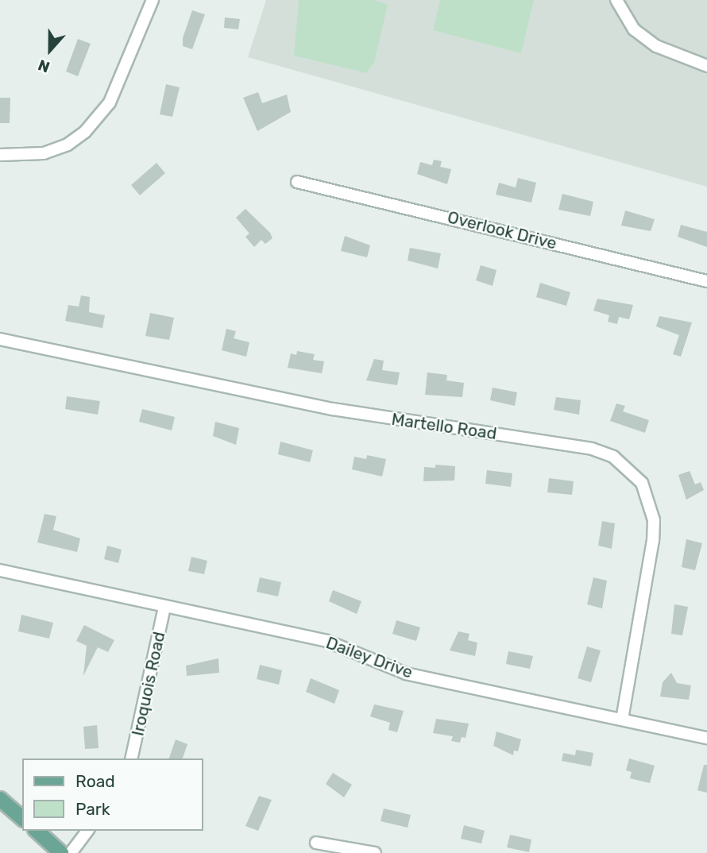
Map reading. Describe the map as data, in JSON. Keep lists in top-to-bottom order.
{
  "streets": {
    "street": [
      "Overlook Drive",
      "Martello Road",
      "Dailey Drive",
      "Iroquois Road"
    ]
  },
  "crossings": [
    ["Martello Road", "Dailey Drive"],
    ["Dailey Drive", "Iroquois Road"]
  ],
  "legend": ["Road", "Park"],
  "north": "bottom"
}
